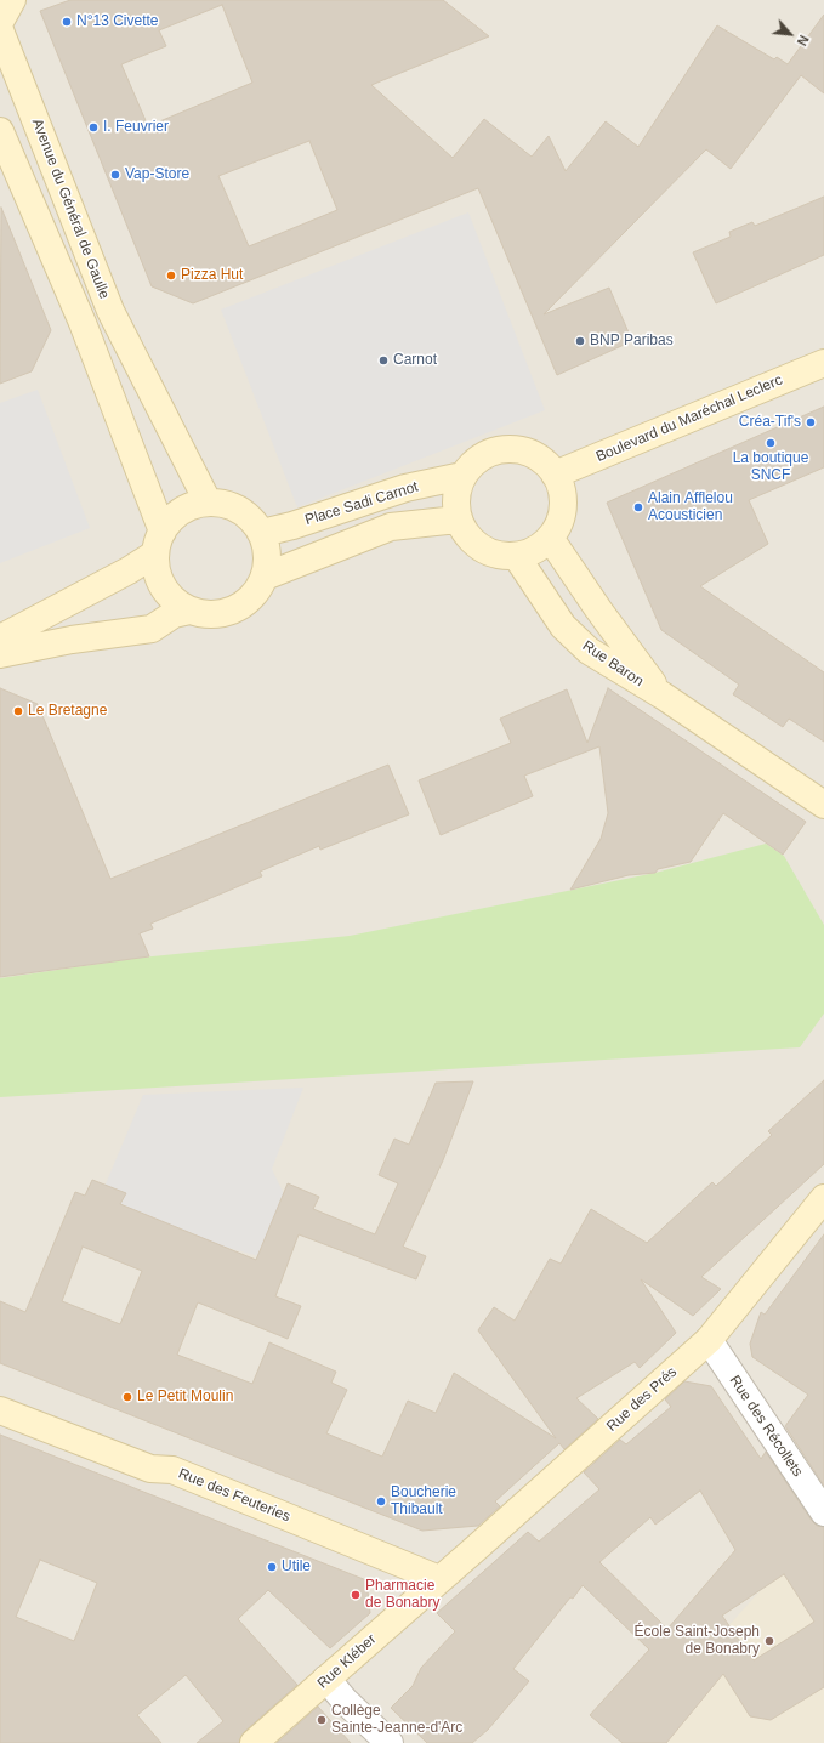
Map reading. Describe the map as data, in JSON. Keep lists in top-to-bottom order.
{
  "streets": {
    "main road": [
      "Avenue du Général de Gaulle",
      "Boulevard du Maréchal Leclerc",
      "Place Sadi Carnot",
      "Rue Baron",
      "Rue des Prés",
      "Rue des Feuteries",
      "Rue Kléber"
    ],
    "street": ["Rue des Récollets"]
  },
  "crossings": [
    ["Avenue du Général de Gaulle", "Place Sadi Carnot"],
    ["Boulevard du Maréchal Leclerc", "Place Sadi Carnot"],
    ["Boulevard du Maréchal Leclerc", "Rue Baron"],
    ["Place Sadi Carnot", "Rue Baron"],
    ["Rue des Prés", "Rue des Récollets"],
    ["Rue des Prés", "Rue des Feuteries"],
    ["Rue des Prés", "Rue Kléber"],
    ["Rue des Feuteries", "Rue Kléber"]
  ],
  "places": [
    "N°13 Civette",
    "I. Feuvrier",
    "Vap-Store",
    "Pizza Hut",
    "BNP Paribas",
    "Carnot",
    "Créa-Tif's",
    "La boutique SNCF",
    "Alain Afflelou Acousticien",
    "Le Bretagne",
    "Le Petit Moulin",
    "Boucherie Thibault",
    "Utile",
    "Pharmacie de Bonabry",
    "École Saint-Joseph de Bonabry",
    "Collège Sainte-Jeanne-d'Arc"
  ],
  "north": "bottom right"
}
